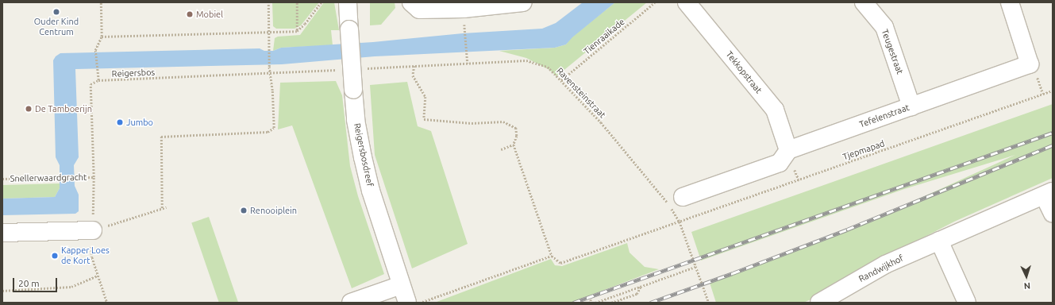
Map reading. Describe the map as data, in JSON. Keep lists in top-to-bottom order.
{
  "streets": {
    "street": [
      "Teugestraat",
      "Tekkopstraat",
      "Tefelenstraat",
      "Reigersbosdreef",
      "Randwijkhof"
    ],
    "path": [
      "Tienraaikade",
      "Reigersbos",
      "Ravensteinstraat",
      "Tjepmapad",
      "Snellerwaardgracht"
    ]
  },
  "crossings": [
    ["Tienraaikade", "Ravensteinstraat"],
    ["Teugestraat", "Tefelenstraat"],
    ["Tekkopstraat", "Tefelenstraat"],
    ["Reigersbos", "Snellerwaardgracht"],
    ["Ravensteinstraat", "Tjepmapad"]
  ],
  "places": [
    "Ouder Kind Centrum",
    "Mobiel",
    "De Tamboerijn",
    "Jumbo",
    "Renooiplein",
    "Kapper Loes de Kort"
  ],
  "scale_bar": "20 m",
  "north": "bottom"
}
